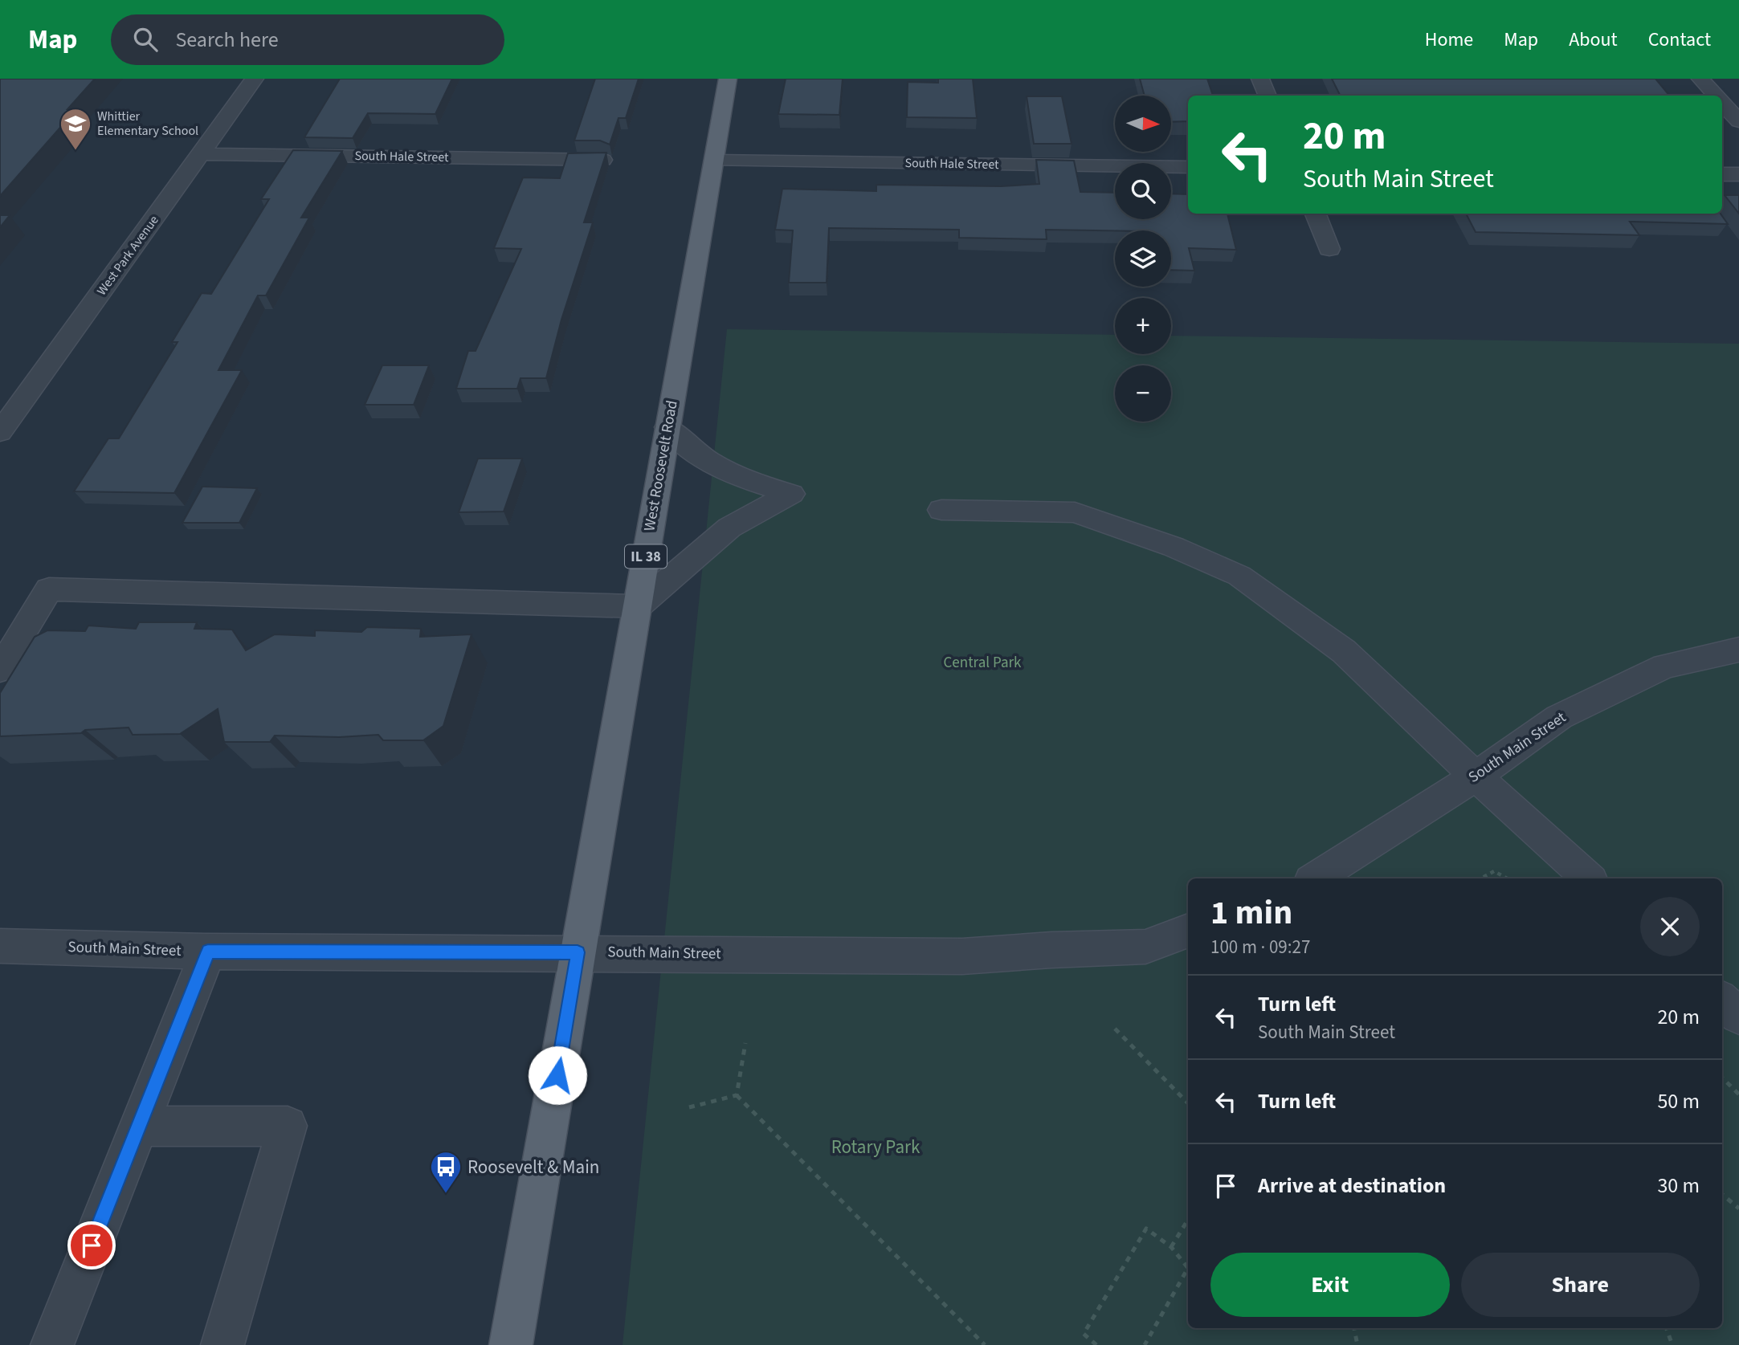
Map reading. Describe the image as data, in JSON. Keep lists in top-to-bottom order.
{
  "streets": {
    "main road": ["West Roosevelt Road", "IL 38"],
    "street": ["South Hale Street", "West Park Avenue", "South Main Street"]
  },
  "crossings": [
    ["South Hale Street", "West Park Avenue"],
    ["South Hale Street", "West Roosevelt Road"],
    ["West Roosevelt Road", "IL 38"],
    ["West Roosevelt Road", "South Main Street"],
    ["IL 38", "South Main Street"]
  ],
  "parks": ["Central Park", "Rotary Park"],
  "places": {
    "school or university": ["Whittier Elementary School"],
    "bus stop": ["Roosevelt & Main"]
  },
  "north": "right",
  "page": {
    "header": "Map",
    "search": "Search here",
    "nav": [
      "Home",
      "Map",
      "About",
      "Contact"
    ],
    "map_buttons": ["+", "−"],
    "turn": ["20 m", "South Main Street"],
    "heading": ["1 min", "100 m · 09:27"],
    "list": [
      {
        "name": "Turn left",
        "note": "South Main Street",
        "value": "20 m"
      },
      {
        "name": "Turn left",
        "value": "50 m"
      },
      {
        "name": "Arrive at destination",
        "value": "30 m"
      }
    ],
    "buttons": ["Exit", "Share"]
  }
}
